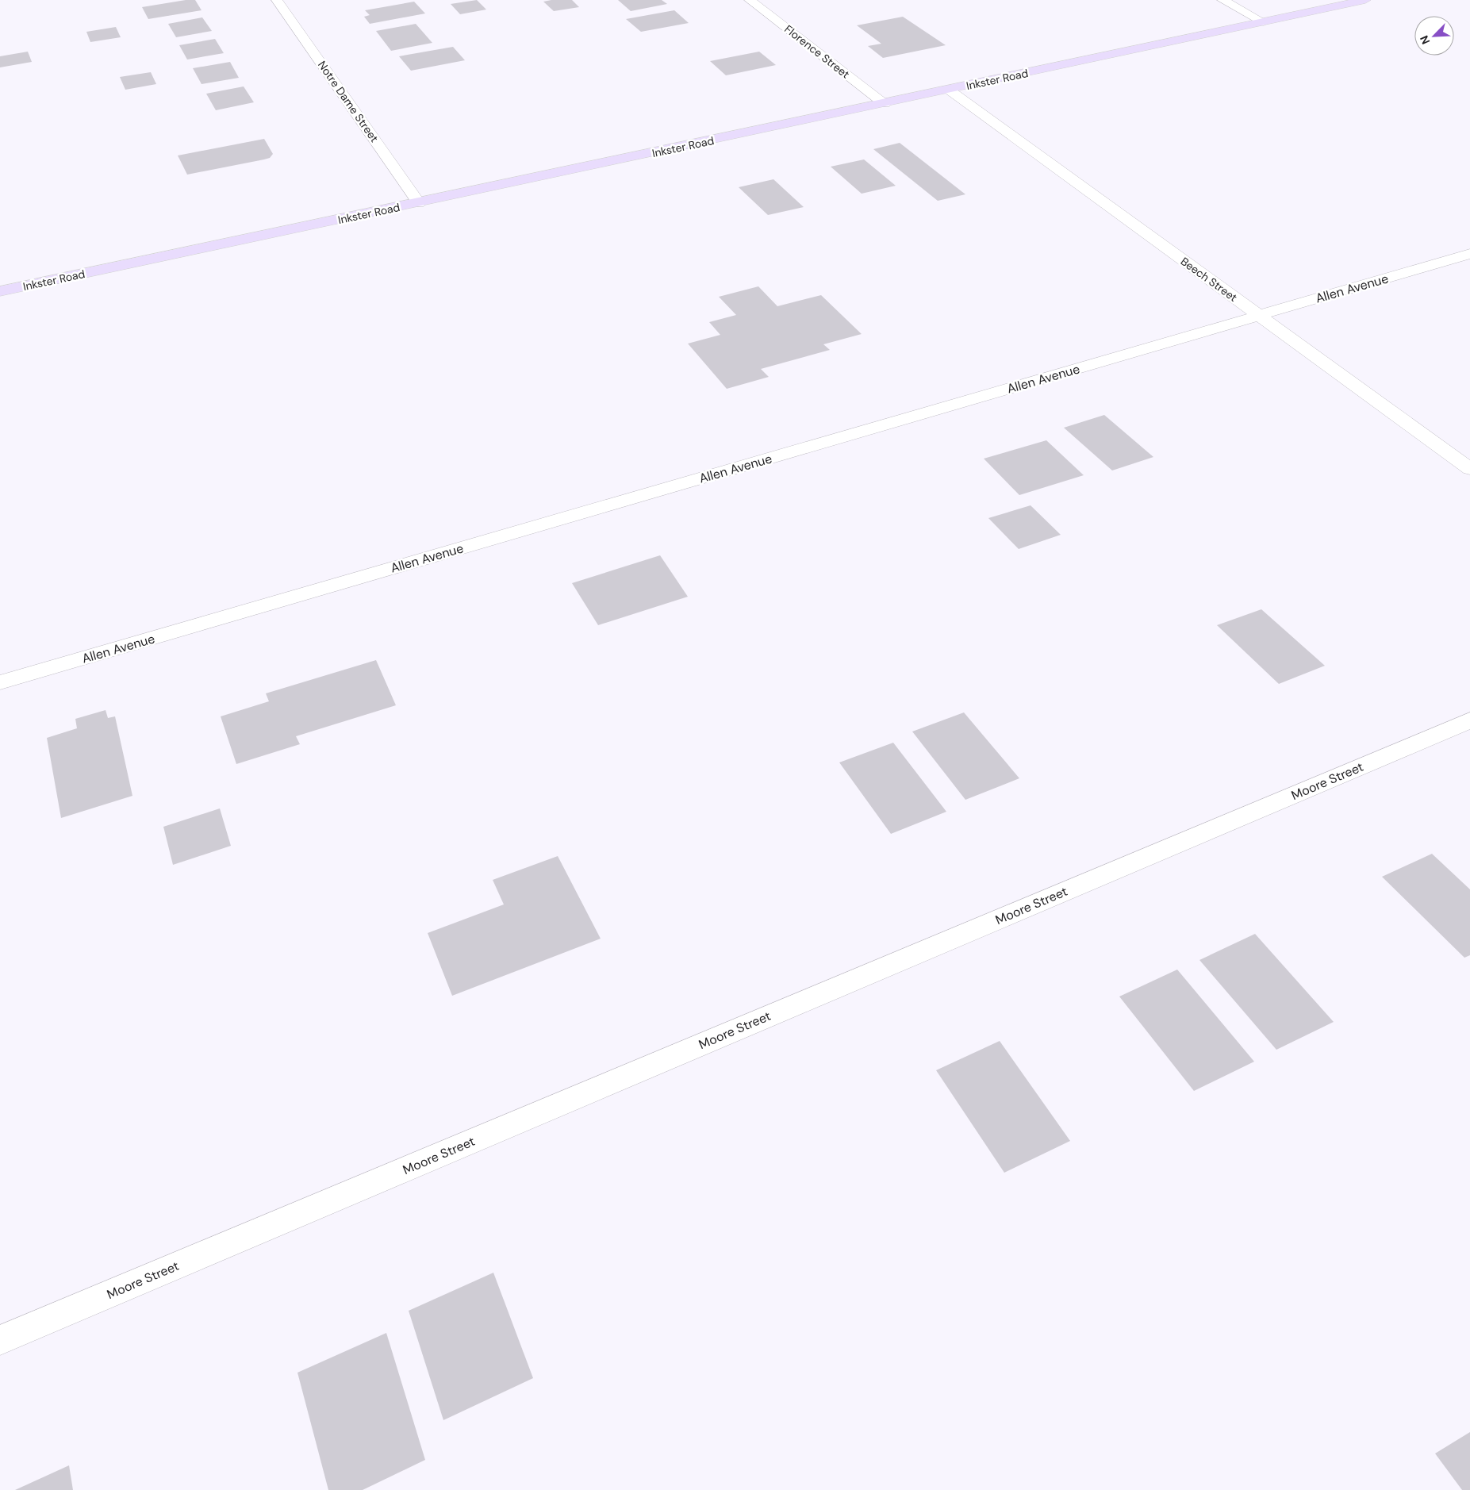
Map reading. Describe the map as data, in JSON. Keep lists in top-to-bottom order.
{
  "streets": {
    "main road": ["Inkster Road"],
    "street": [
      "Florence Street",
      "Notre Dame Street",
      "Beech Street",
      "Allen Avenue",
      "Moore Street"
    ]
  },
  "crossings": [
    ["Florence Street", "Inkster Road"],
    ["Inkster Road", "Notre Dame Street"],
    ["Inkster Road", "Beech Street"],
    ["Beech Street", "Allen Avenue"]
  ],
  "north": "bottom left"
}
